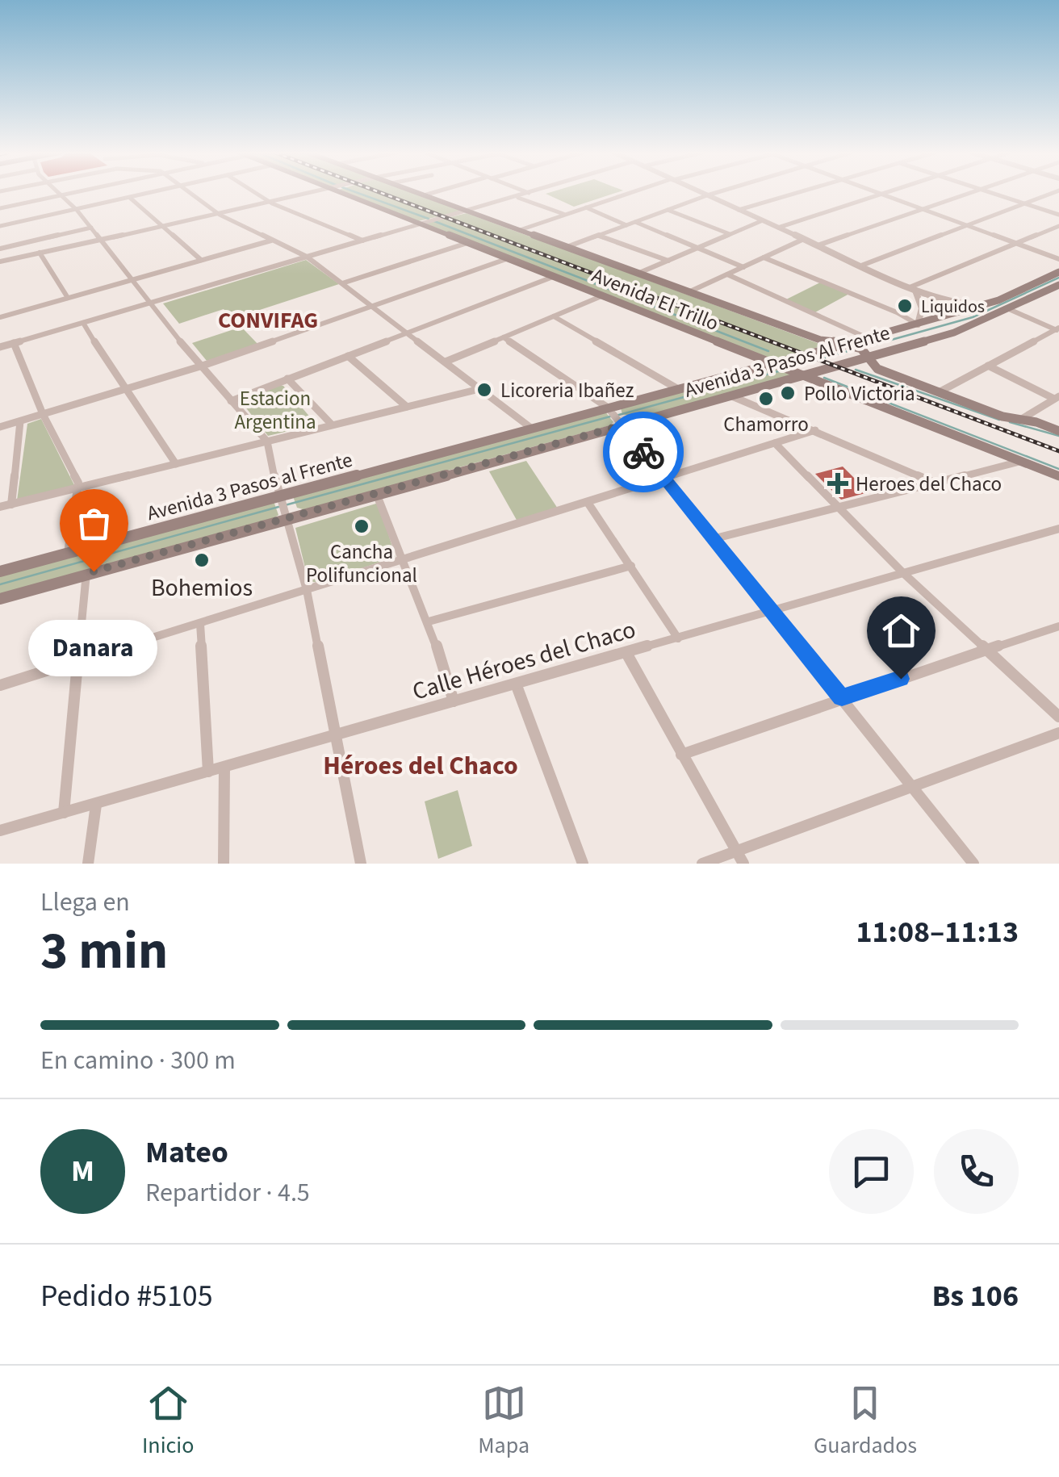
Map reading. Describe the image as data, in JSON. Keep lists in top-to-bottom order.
{
  "streets": {
    "main road": ["Avenida El Trillo", "Avenida 3 Pasos Al Frente", "Avenida 3 Pasos al Frente"],
    "street": ["Calle Héroes del Chaco"]
  },
  "crossings": [
    ["Avenida El Trillo", "Avenida 3 Pasos Al Frente"],
    ["Avenida 3 Pasos Al Frente", "Avenida 3 Pasos al Frente"]
  ],
  "districts": ["CONVIFAG", "Héroes del Chaco"],
  "parks": ["Estacion Argentina"],
  "places": {
    "other": [
      "Liquidos",
      "Licoreria Ibañez",
      "Pollo Victoria",
      "Chamorro",
      "Cancha Polifuncional",
      "Bohemios",
      "Danara"
    ],
    "health": ["Heroes del Chaco"]
  },
  "page": {
    "bubble": "Danara",
    "heading": ["3 min", "Llega en", "11:08–11:13"],
    "panel": [
      "Mateo",
      "Repartidor · 4.5",
      "Pedido #5105",
      "Bs 106"
    ],
    "bar": "En camino · 300 m",
    "round": "M",
    "tabs": ["Inicio", "Mapa", "Guardados"]
  }
}
